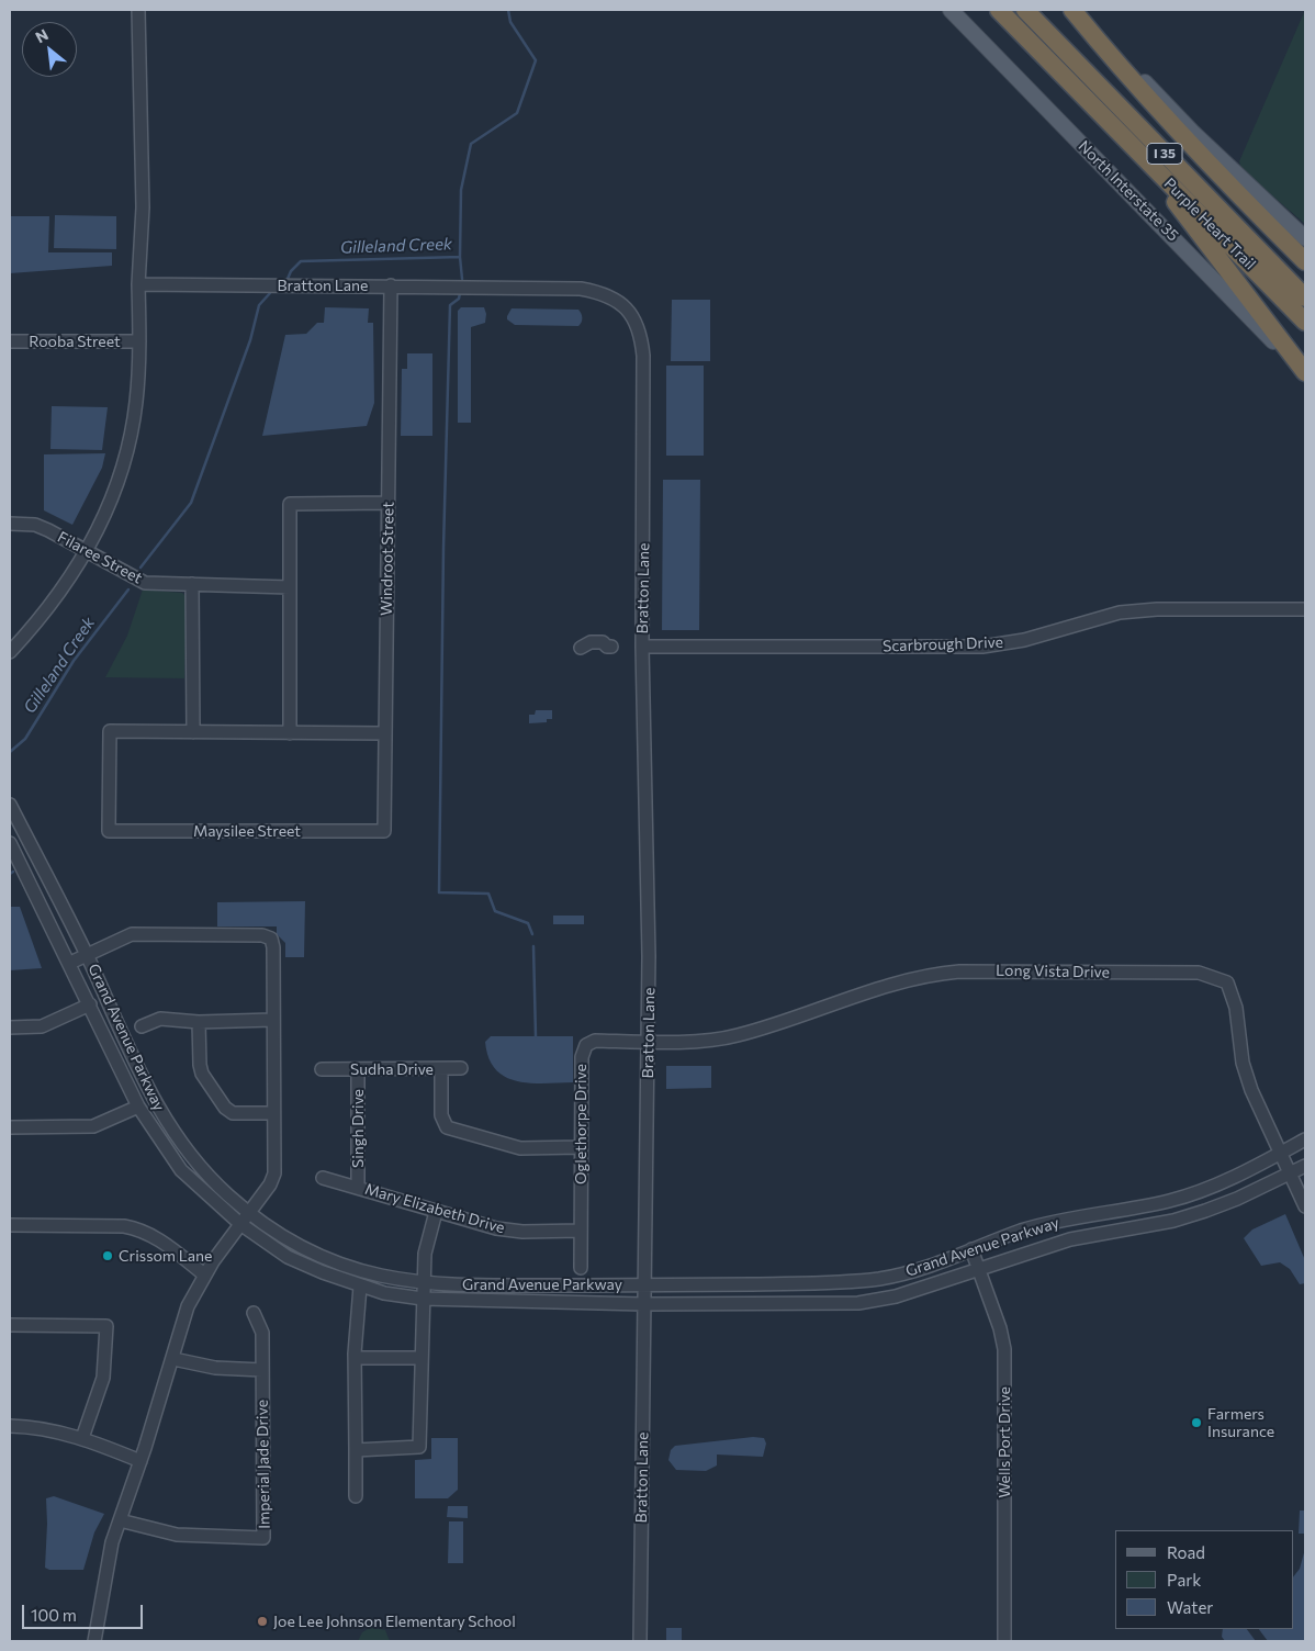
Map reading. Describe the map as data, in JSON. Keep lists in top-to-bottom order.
{
  "streets": {
    "highway": ["I 35", "Purple Heart Trail"],
    "main road": ["North Interstate 35"],
    "street": [
      "Bratton Lane",
      "Rooba Street",
      "Filaree Street",
      "Windroot Street",
      "Scarbrough Drive",
      "Maysilee Street",
      "Long Vista Drive",
      "Grand Avenue Parkway",
      "Sudha Drive",
      "Oglethorpe Drive",
      "Singh Drive",
      "Mary Elizabeth Drive",
      "Wells Port Drive",
      "Imperial Jade Drive"
    ]
  },
  "crossings": [
    ["Bratton Lane", "Windroot Street"],
    ["Bratton Lane", "Scarbrough Drive"],
    ["Bratton Lane", "Long Vista Drive"],
    ["Bratton Lane", "Grand Avenue Parkway"],
    ["Bratton Lane", "Oglethorpe Drive"],
    ["Windroot Street", "Maysilee Street"],
    ["Long Vista Drive", "Grand Avenue Parkway"],
    ["Long Vista Drive", "Oglethorpe Drive"],
    ["Grand Avenue Parkway", "Wells Port Drive"],
    ["Sudha Drive", "Singh Drive"],
    ["Oglethorpe Drive", "Mary Elizabeth Drive"],
    ["Singh Drive", "Mary Elizabeth Drive"]
  ],
  "water": ["Gilleland Creek"],
  "places": ["Crissom Lane", "Farmers Insurance", "Joe Lee Johnson Elementary School"],
  "legend": ["Road", "Park", "Water"],
  "scale_bar": "100 m",
  "north": "top left"
}
